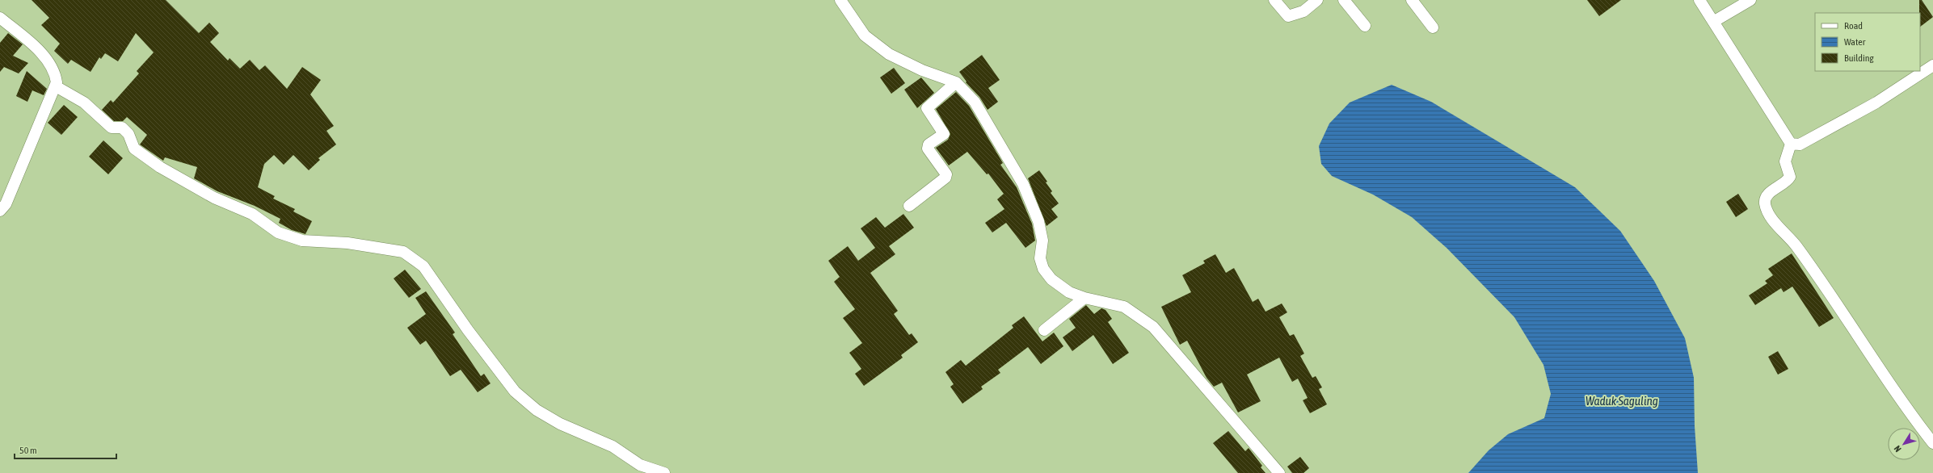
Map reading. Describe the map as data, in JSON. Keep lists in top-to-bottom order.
{
  "water": ["Waduk Saguling"],
  "legend": ["Road", "Water", "Building"],
  "scale_bar": "50 m",
  "north": "bottom left"
}
